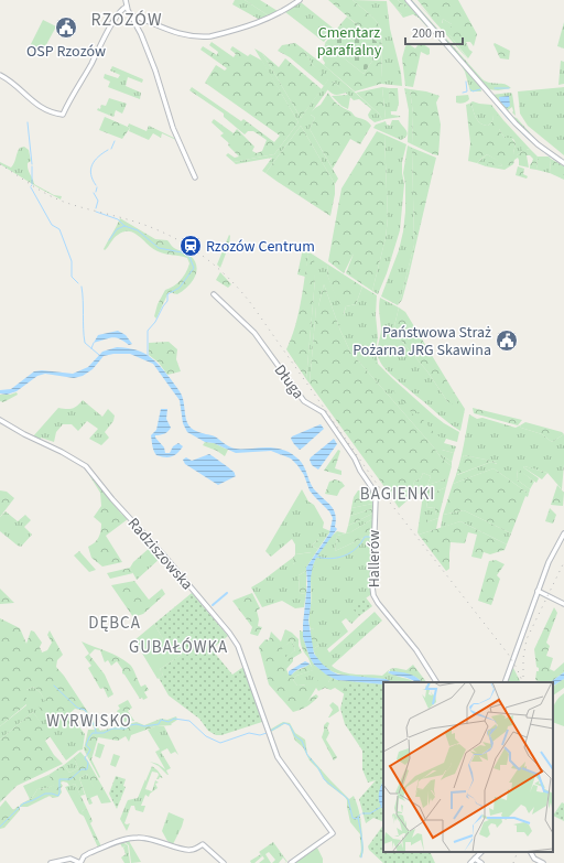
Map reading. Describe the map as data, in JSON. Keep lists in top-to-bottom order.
{
  "streets": {
    "street": ["Długa", "Radziszowska", "Hallerów"]
  },
  "crossings": [
    ["Długa", "Hallerów"]
  ],
  "districts": [
    "RZOZÓW",
    "BAGIENKI",
    "DĘBCA",
    "GUBAŁÓWKA",
    "WYRWISKO"
  ],
  "parks": ["Cmentarz parafialny"],
  "places": {
    "public building": ["OSP Rzozów", "Państwowa Straż Pożarna JRG Skawina"],
    "station": ["Rzozów Centrum"]
  },
  "scale_bar": "200 m"
}
